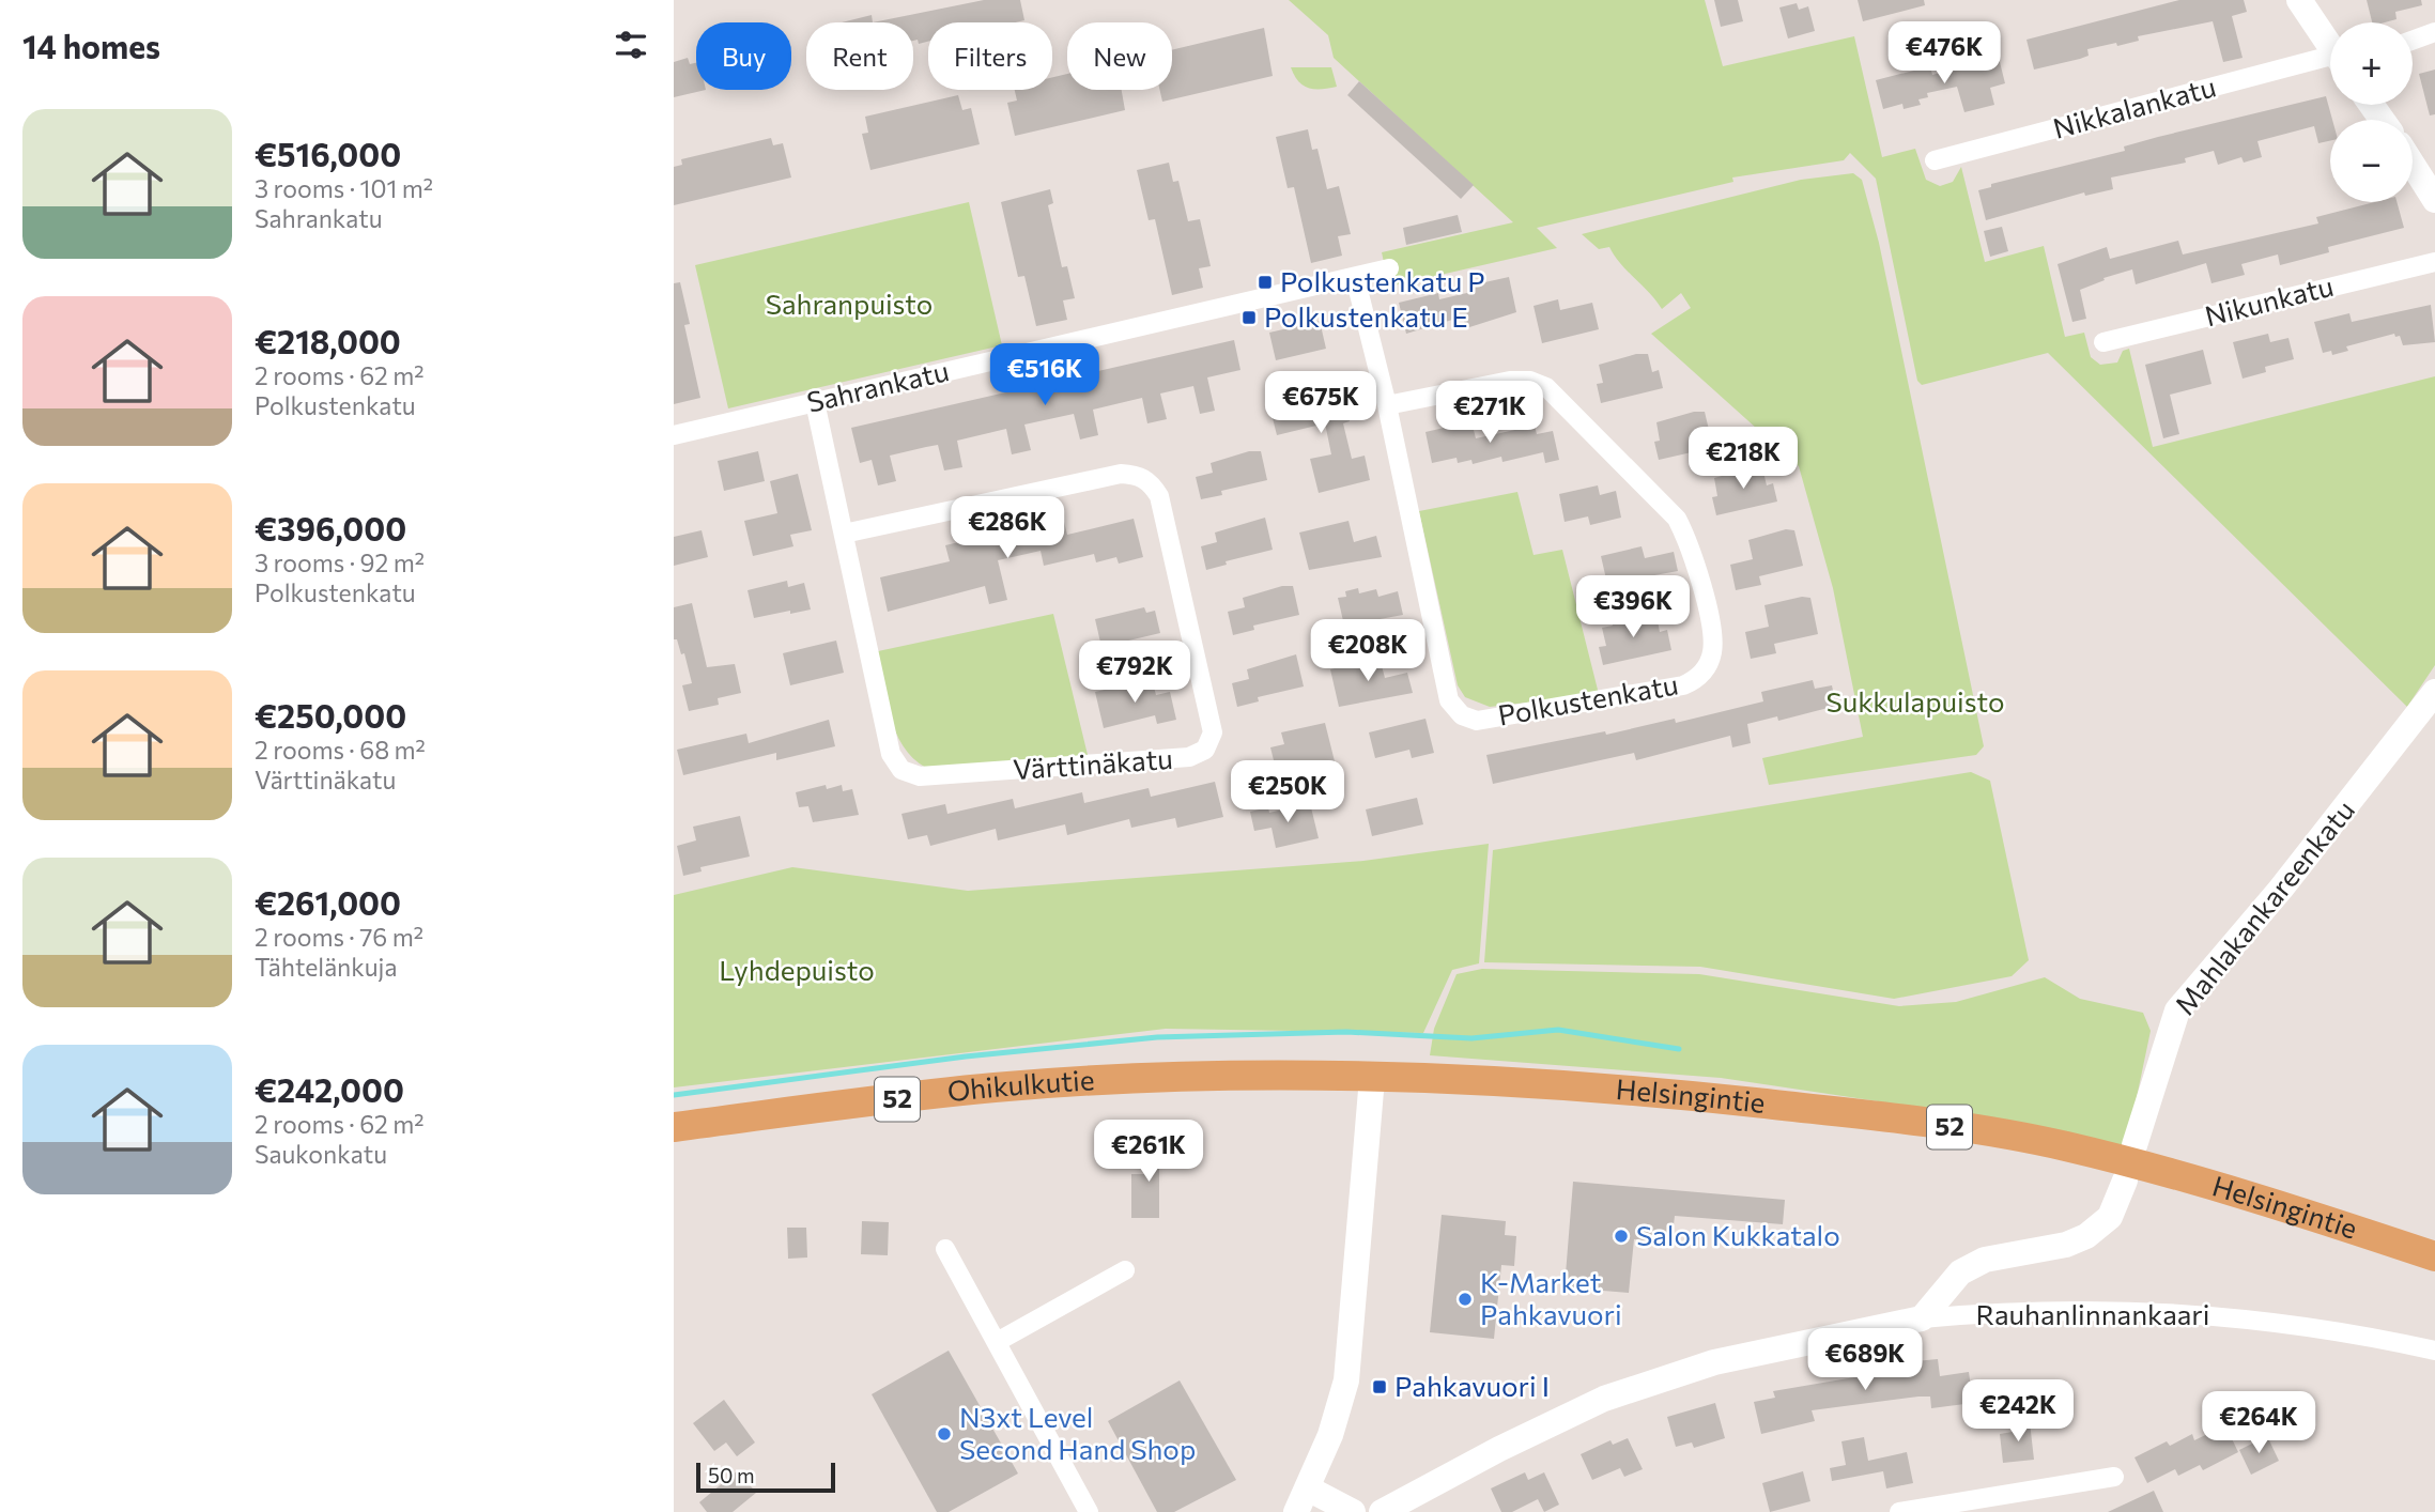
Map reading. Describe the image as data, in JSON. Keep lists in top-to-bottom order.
{
  "streets": {
    "main road": ["Ohikulkutie", "Helsingintie", "52"],
    "street": [
      "Nikkalankatu",
      "Nikunkatu",
      "Sahrankatu",
      "Polkustenkatu",
      "Värttinäkatu",
      "Mahlakankareenkatu",
      "Rauhanlinnankaari"
    ]
  },
  "crossings": [
    ["Sahrankatu", "Polkustenkatu"],
    ["Sahrankatu", "Värttinäkatu"],
    ["Ohikulkutie", "Helsingintie"]
  ],
  "parks": ["Sahranpuisto", "Sukkulapuisto", "Lyhdepuisto"],
  "places": {
    "transit": ["Polkustenkatu P", "Polkustenkatu E", "Pahkavuori I"],
    "other": ["Salon Kukkatalo", "K-Market Pahkavuori", "N3xt Level Second Hand Shop"]
  },
  "scale_bar": "50 m",
  "page": {
    "heading": "14 homes",
    "price": [
      "€476K",
      "€516K",
      "€675K",
      "€271K",
      "€218K",
      "€286K",
      "€396K",
      "€208K",
      "€792K",
      "€250K",
      "€261K",
      "€689K",
      "€242K",
      "€264K"
    ],
    "map_buttons": ["+", "−"],
    "chip": [
      "Buy",
      "Rent",
      "Filters",
      "New"
    ],
    "list": [
      {
        "name": "€516,000",
        "note": "3 rooms · 101 m² · Sahrankatu"
      },
      {
        "name": "€218,000",
        "note": "2 rooms · 62 m² · Polkustenkatu"
      },
      {
        "name": "€396,000",
        "note": "3 rooms · 92 m² · Polkustenkatu"
      },
      {
        "name": "€250,000",
        "note": "2 rooms · 68 m² · Värttinäkatu"
      },
      {
        "name": "€261,000",
        "note": "2 rooms · 76 m² · Tähtelänkuja"
      },
      {
        "name": "€242,000",
        "note": "2 rooms · 62 m² · Saukonkatu"
      }
    ],
    "scale": "50 m"
  }
}
